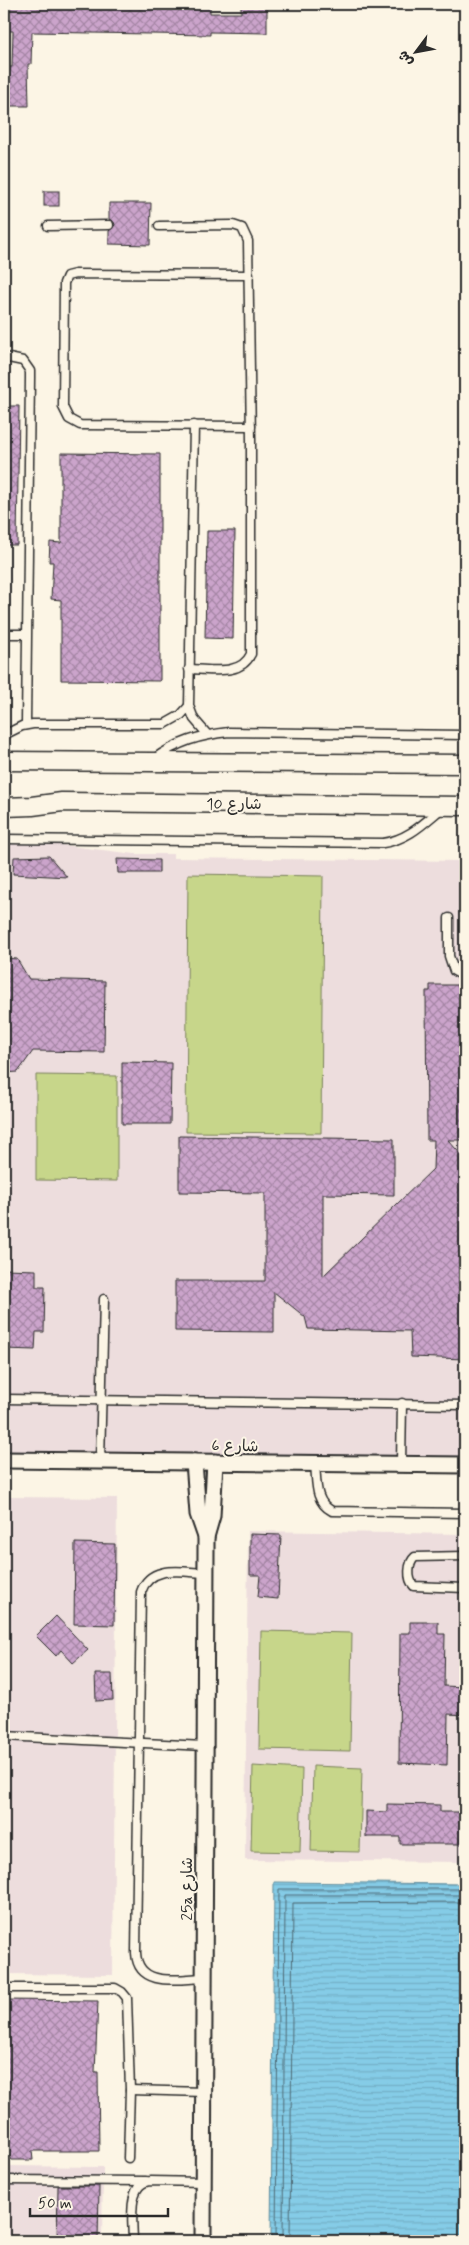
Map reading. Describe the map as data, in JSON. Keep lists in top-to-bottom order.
{
  "streets": {
    "street": ["شارع 10", "شارع 6", "25a شارع"]
  },
  "crossings": [
    ["شارع 6", "25a شارع"]
  ],
  "scale_bar": "50 m",
  "north": "bottom left"
}
